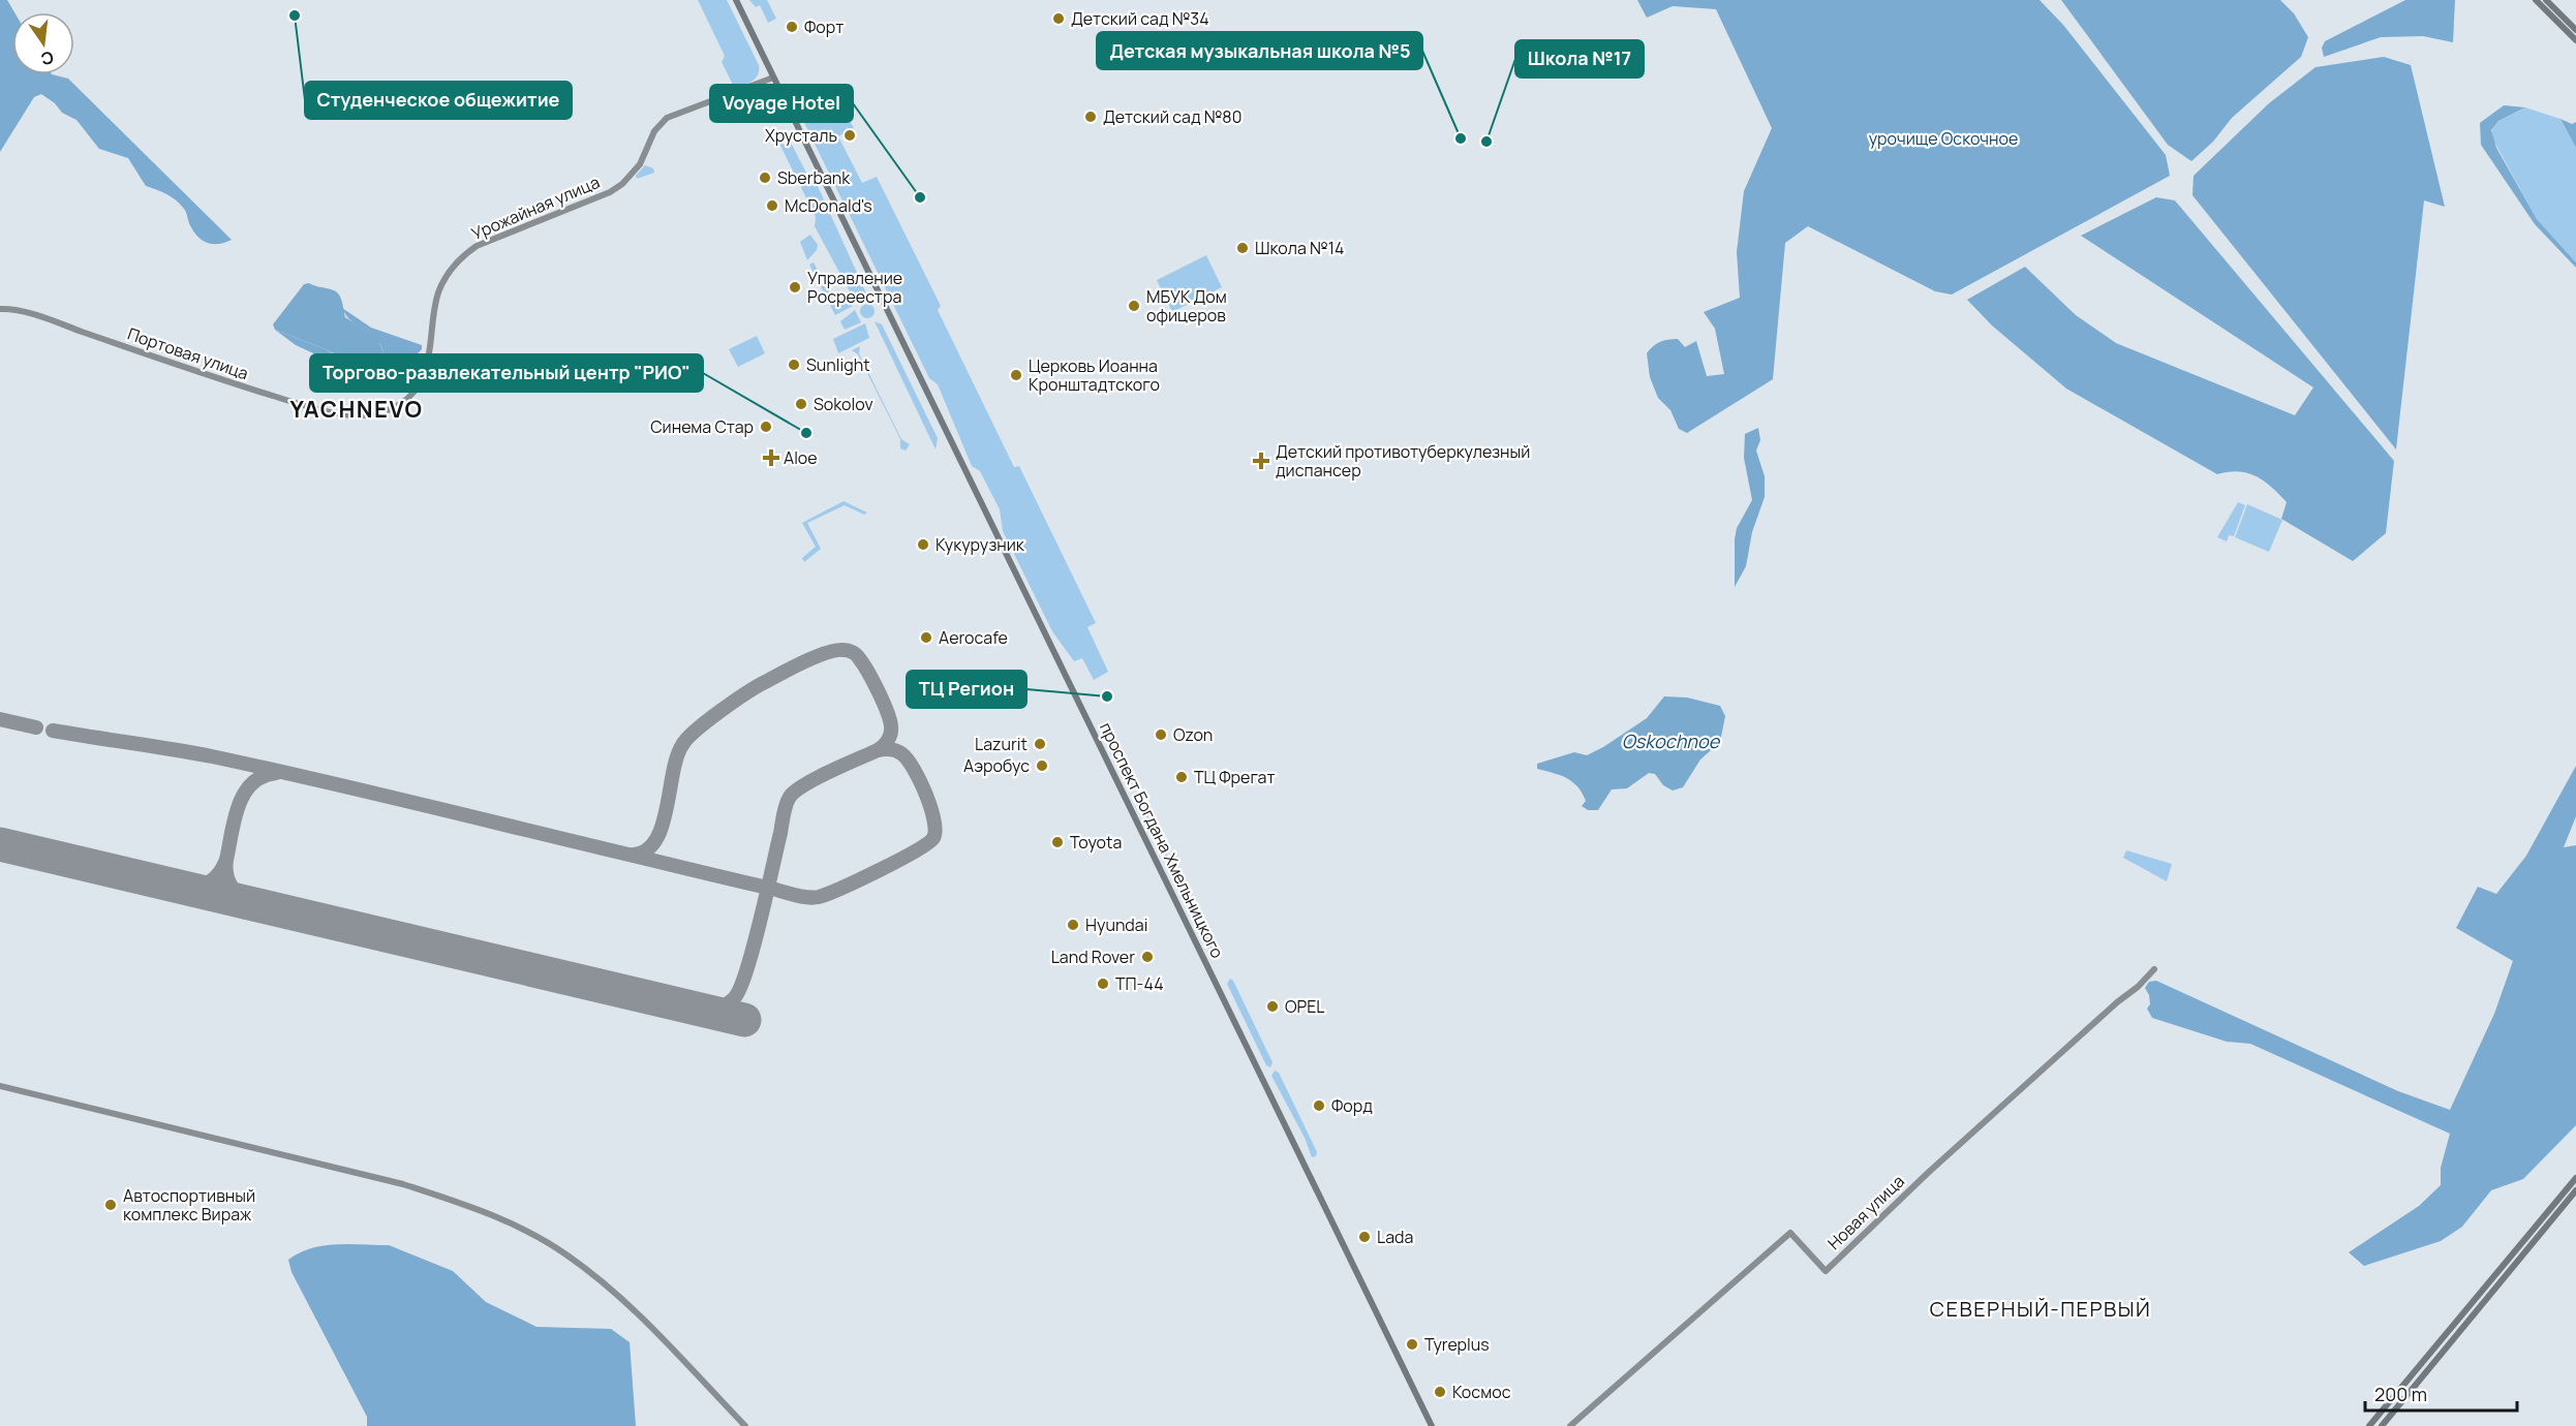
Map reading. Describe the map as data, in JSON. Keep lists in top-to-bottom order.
{
  "streets": {
    "main road": ["проспект Богдана Хмельницкого"],
    "street": ["Урожайная улица", "Портовая улица", "Новая улица"]
  },
  "crossings": [
    ["Урожайная улица", "Портовая улица"],
    ["Урожайная улица", "проспект Богдана Хмельницкого"]
  ],
  "districts": ["YACHNEVO", "СЕВЕРНЫЙ-ПЕРВЫЙ"],
  "water": ["Oskochnoe"],
  "parks": ["урочище Оскочное"],
  "places": {
    "other": [
      "Студенческое общежитие",
      "Детский сад №34",
      "Форт",
      "Детский сад №80",
      "Хрусталь",
      "Детская музыкальная школа №5",
      "Школа №17",
      "Sberbank",
      "Voyage Hotel",
      "McDonald's",
      "Школа №14",
      "Управление Росреестра",
      "МБУК Дом офицеров",
      "Sunlight",
      "Церковь Иоанна Кронштадтского",
      "Sokolov",
      "Синема Стар",
      "Торгово-развлекательный центр \"РИО\"",
      "Кукурузник",
      "Aerocafe",
      "ТЦ Регион",
      "Ozon",
      "Lazurit",
      "Аэробус",
      "ТЦ Фрегат",
      "Toyota",
      "Hyundai",
      "Land Rover",
      "ТП-44",
      "OPEL",
      "Форд",
      "Автоспортивный комплекс Вираж",
      "Lada",
      "Tyreplus",
      "Космос"
    ],
    "health": ["Aloe", "Детский противотуберкулезный диспансер"]
  },
  "scale_bar": "200 m",
  "north": "bottom"
}
